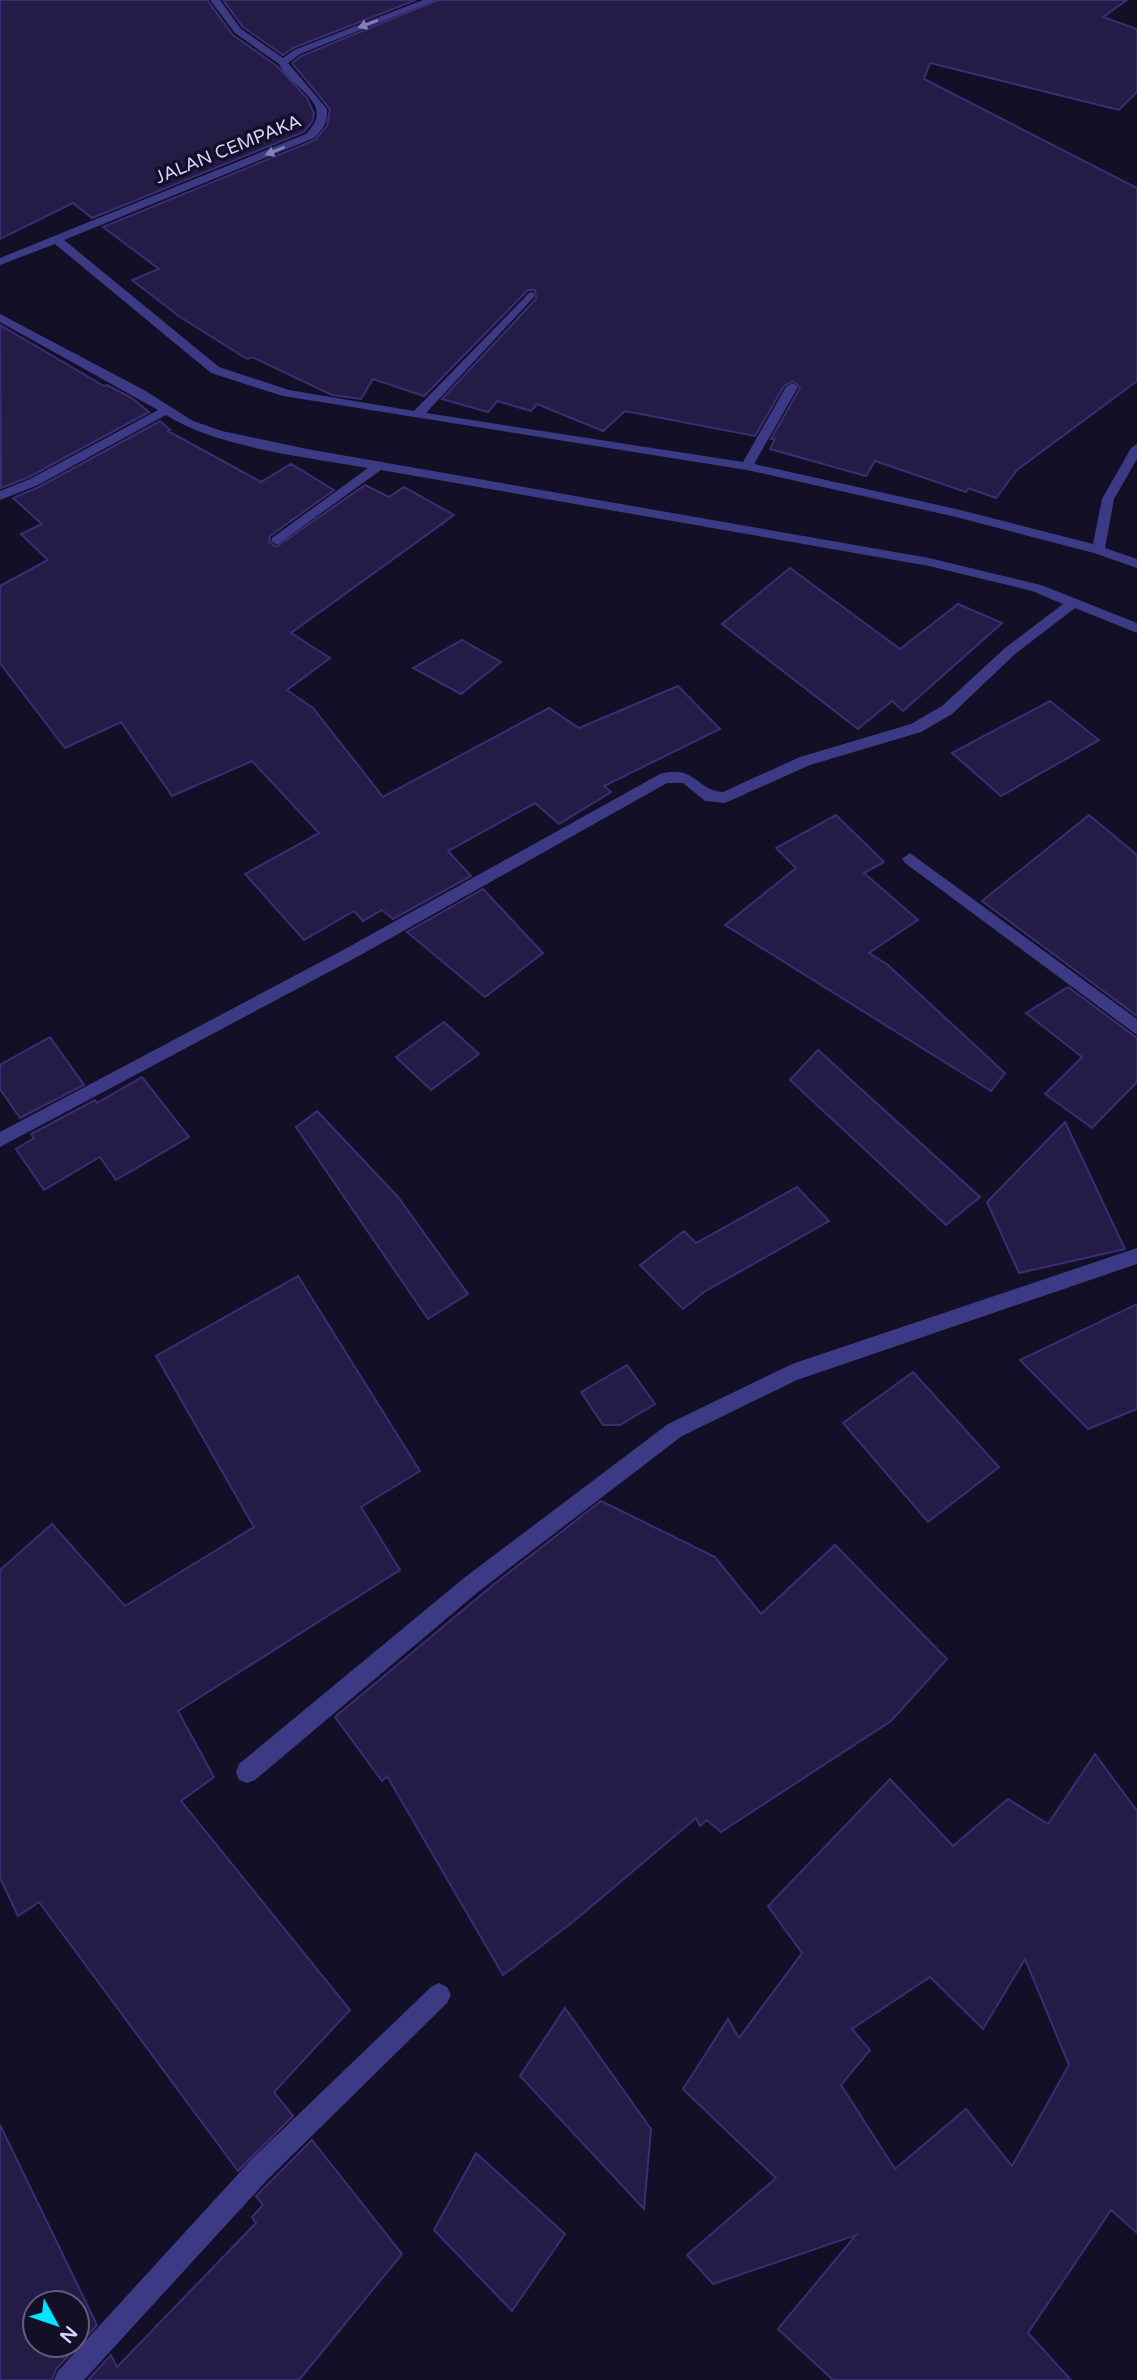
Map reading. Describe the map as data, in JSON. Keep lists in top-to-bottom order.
{
  "streets": {
    "street": ["JALAN CEMPAKA"]
  },
  "north": "bottom right"
}
